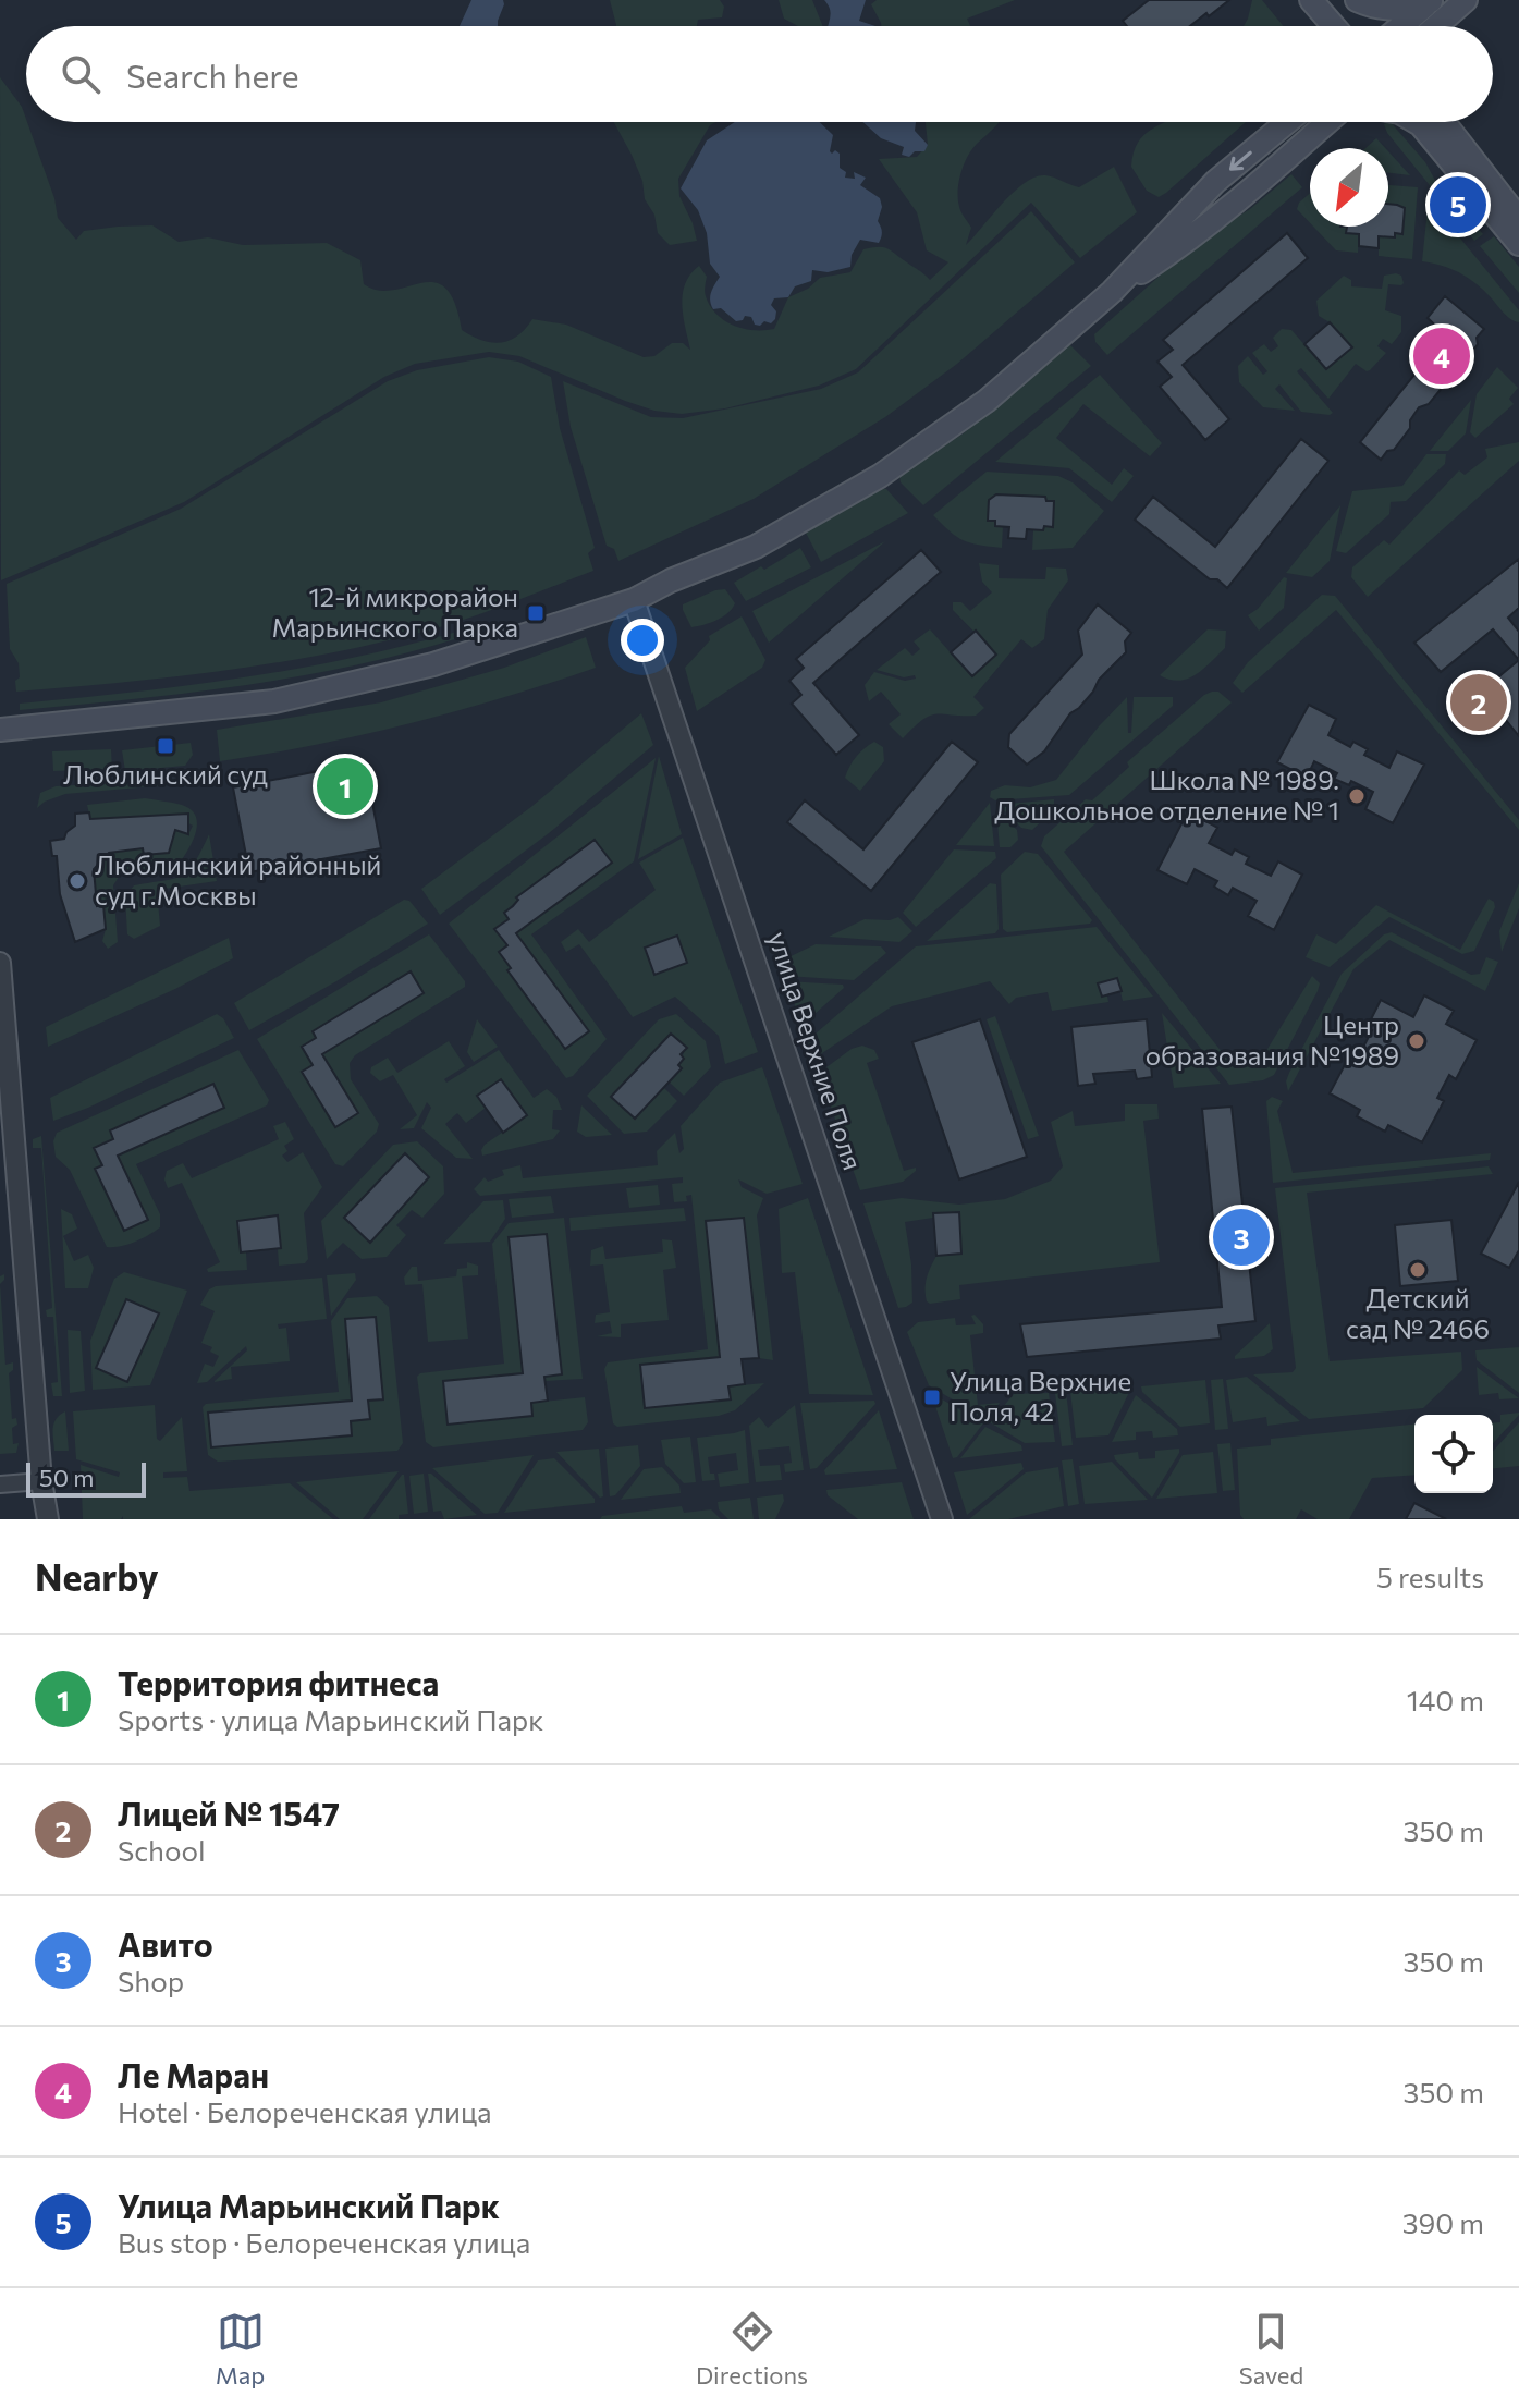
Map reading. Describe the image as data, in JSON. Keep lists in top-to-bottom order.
{
  "streets": {
    "street": ["улица Верхние Поля"]
  },
  "places": {
    "transit": ["12-й микрорайон Марьинского Парка", "Люблинский суд", "Улица Верхние Поля, 42"],
    "other": [
      "Школа № 1989. Дошкольное отделение № 1",
      "Люблинский районный суд г.Москвы",
      "Центр образования №1989",
      "Детский сад № 2466"
    ]
  },
  "scale_bar": "50 m",
  "north": "bottom left",
  "page": {
    "search": "Search here",
    "pins": [
      "5",
      "4",
      "2",
      "1",
      "3"
    ],
    "scale": "50 m",
    "heading": ["Nearby", "5 results"],
    "list": [
      {
        "mark": "1",
        "name": "Территория фитнеса",
        "note": "Sports · улица Марьинский Парк",
        "value": "140 m"
      },
      {
        "mark": "2",
        "name": "Лицей № 1547",
        "note": "School",
        "value": "350 m"
      },
      {
        "mark": "3",
        "name": "Авито",
        "note": "Shop",
        "value": "350 m"
      },
      {
        "mark": "4",
        "name": "Ле Маран",
        "note": "Hotel · Белореченская улица",
        "value": "350 m"
      },
      {
        "mark": "5",
        "name": "Улица Марьинский Парк",
        "note": "Bus stop · Белореченская улица",
        "value": "390 m"
      }
    ],
    "nav": ["Map", "Directions", "Saved"]
  }
}
